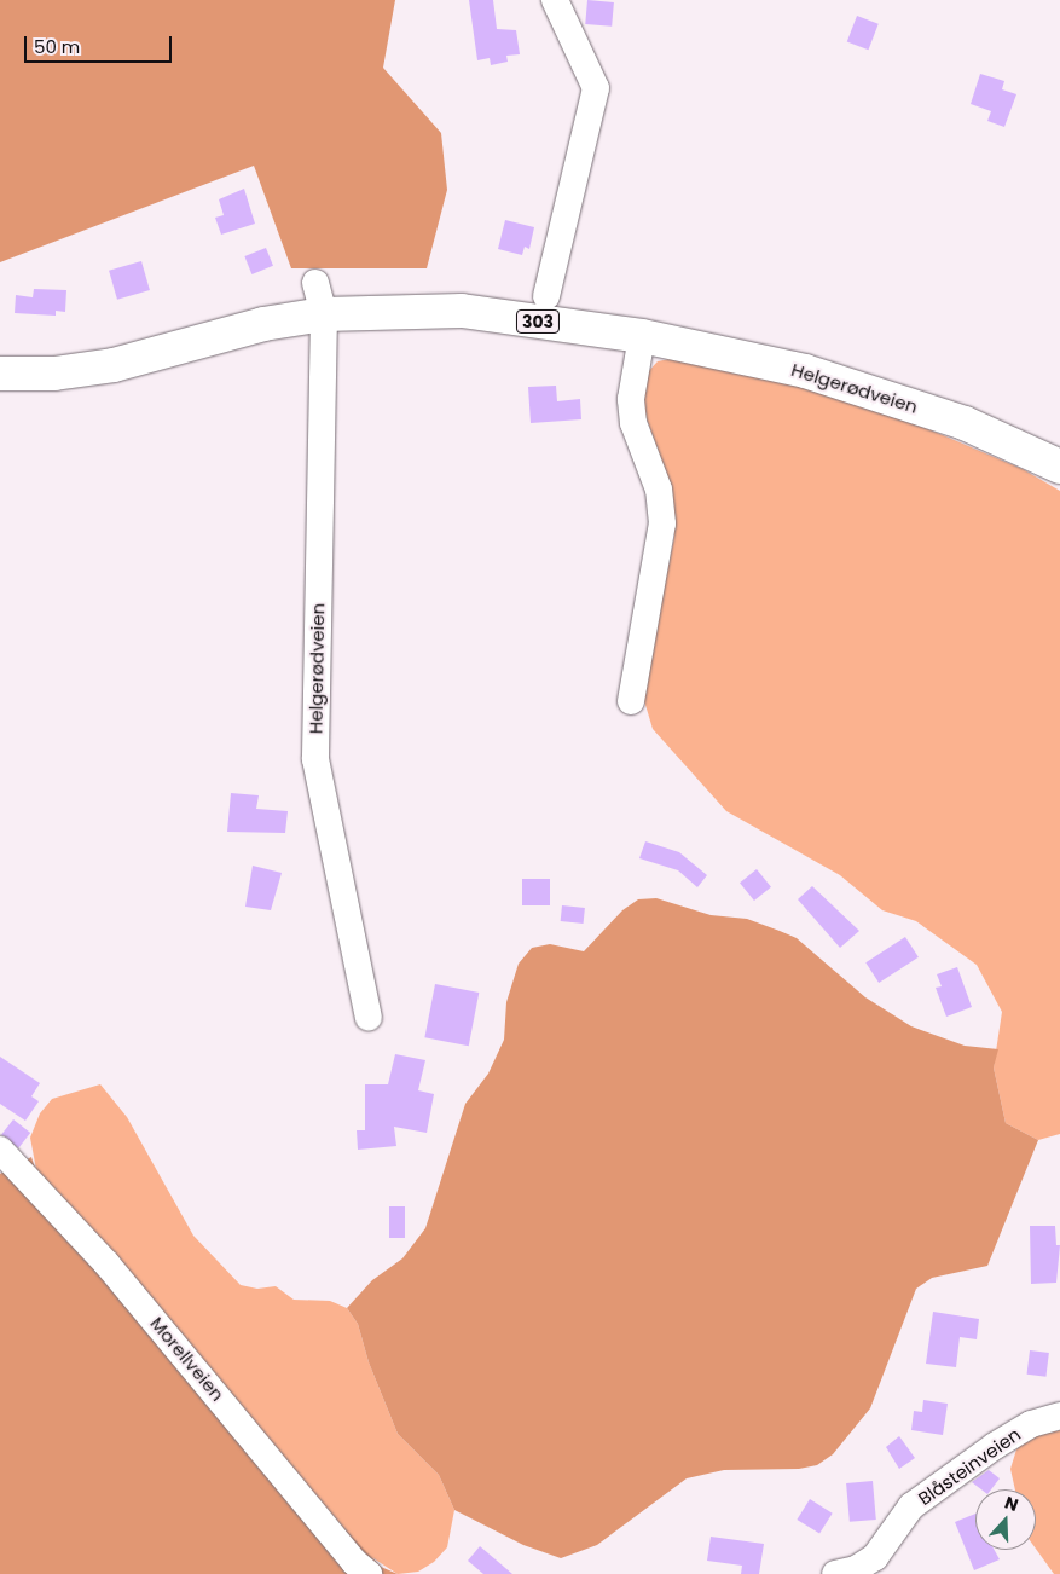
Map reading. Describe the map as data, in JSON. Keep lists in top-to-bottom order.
{
  "streets": {
    "main road": ["303", "Helgerødveien"],
    "street": ["Morellveien", "Blåsteinveien"]
  },
  "scale_bar": "50 m",
  "north": "top"
}
